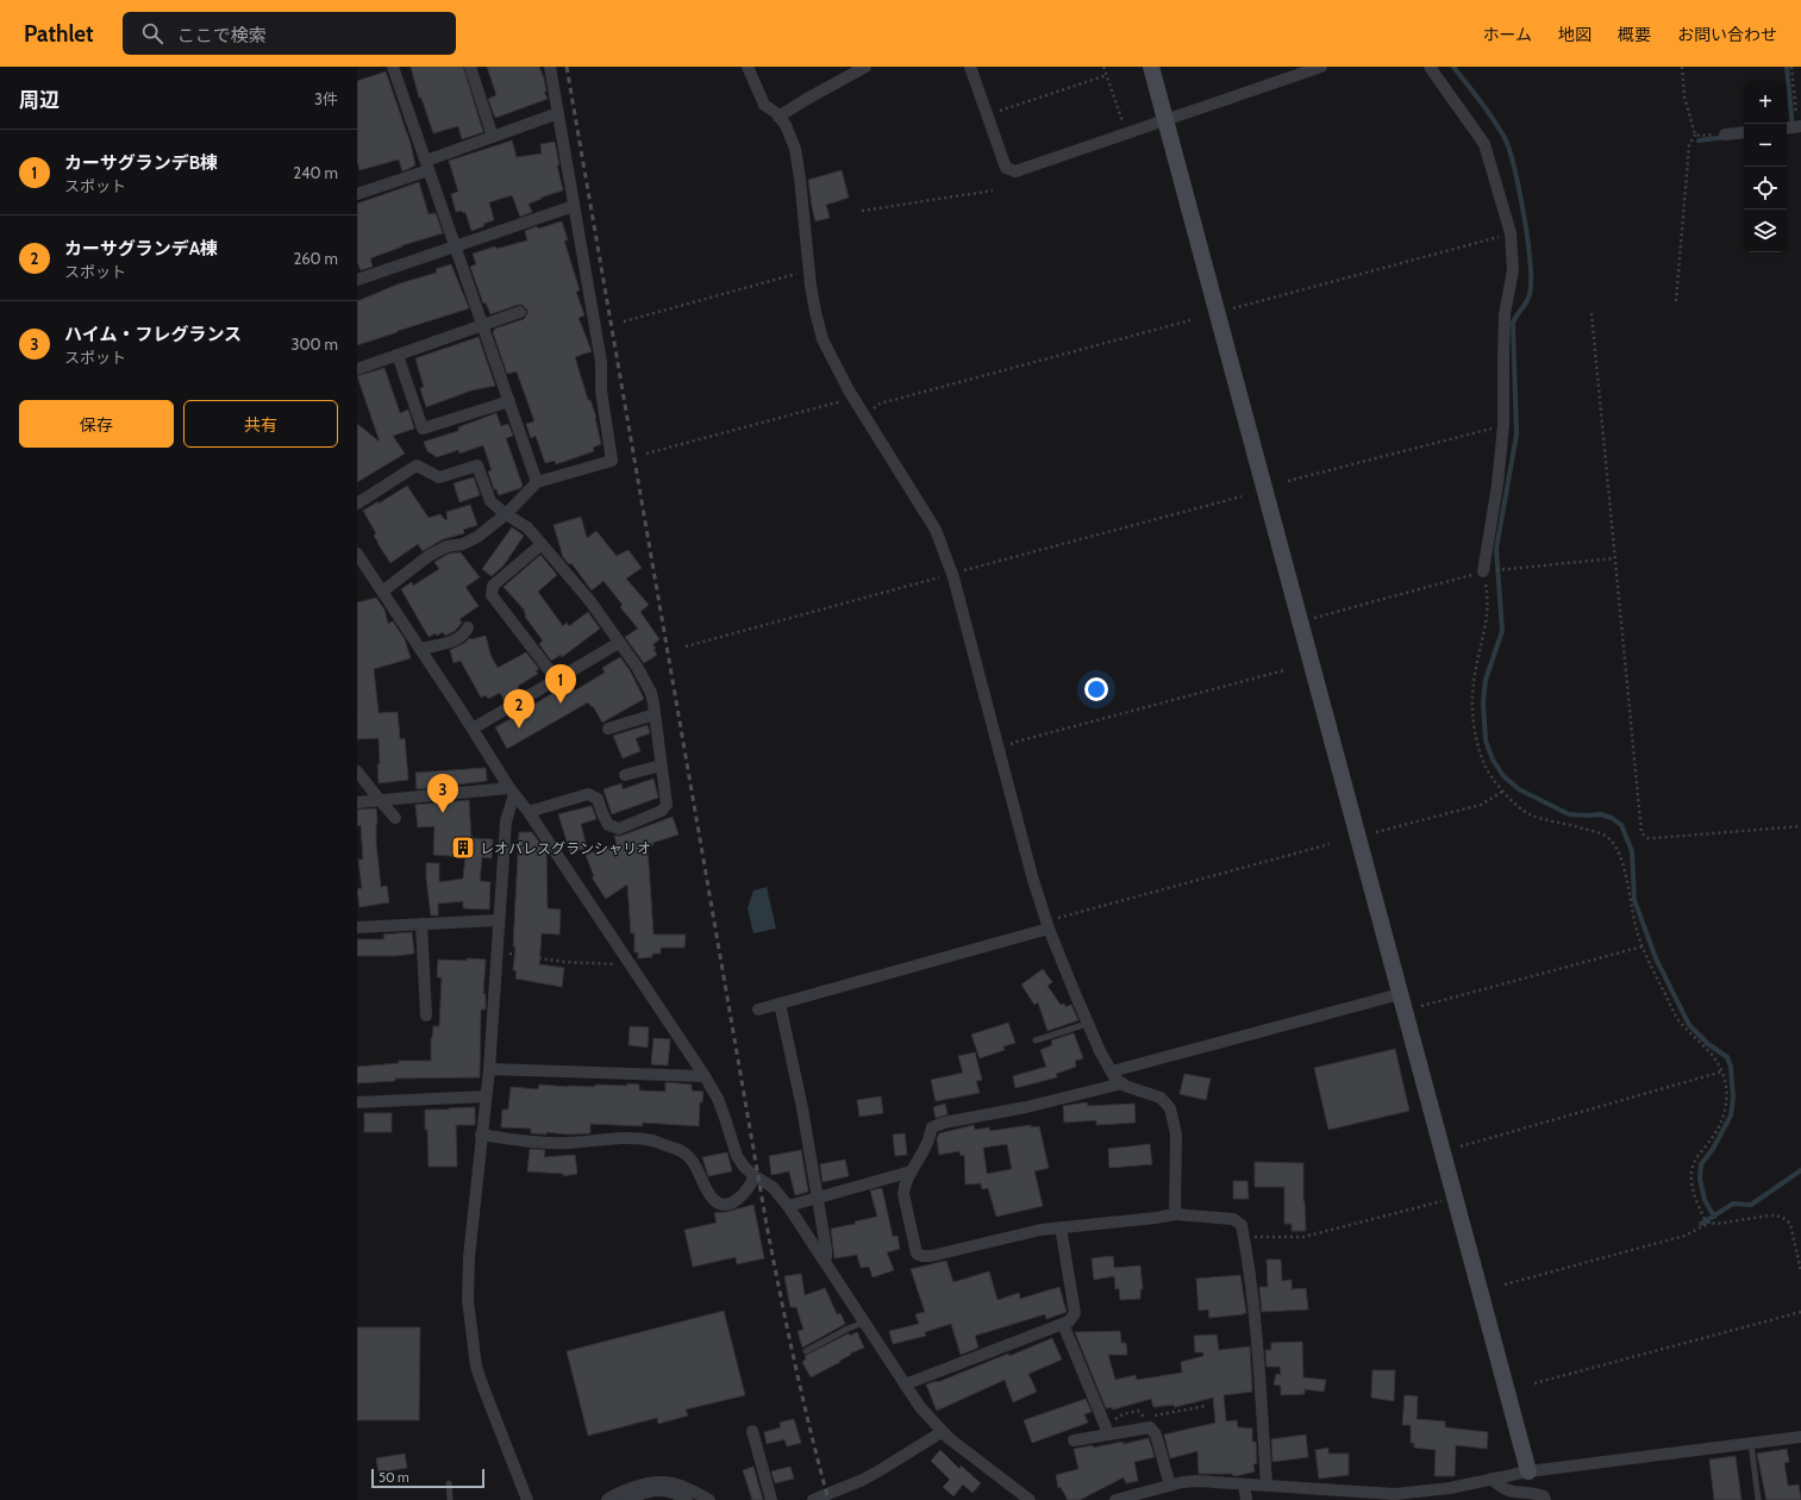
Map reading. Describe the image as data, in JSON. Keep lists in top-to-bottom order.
{
  "places": {
    "building": ["レオパレスグランシャリオ"]
  },
  "scale_bar": "50 m",
  "page": {
    "header": "Pathlet",
    "search": "ここで検索",
    "nav": [
      "ホーム",
      "地図",
      "概要",
      "お問い合わせ"
    ],
    "heading": ["周辺", "3件"],
    "map_buttons": ["+", "−"],
    "list": [
      {
        "mark": "1",
        "name": "カーサグランデB棟",
        "note": "スポット",
        "value": "240 m"
      },
      {
        "mark": "2",
        "name": "カーサグランデA棟",
        "note": "スポット",
        "value": "260 m"
      },
      {
        "mark": "3",
        "name": "ハイム・フレグランス",
        "note": "スポット",
        "value": "300 m"
      }
    ],
    "buttons": ["保存", "共有"],
    "pins": ["1", "2", "3"],
    "scale": "50 m"
  }
}
